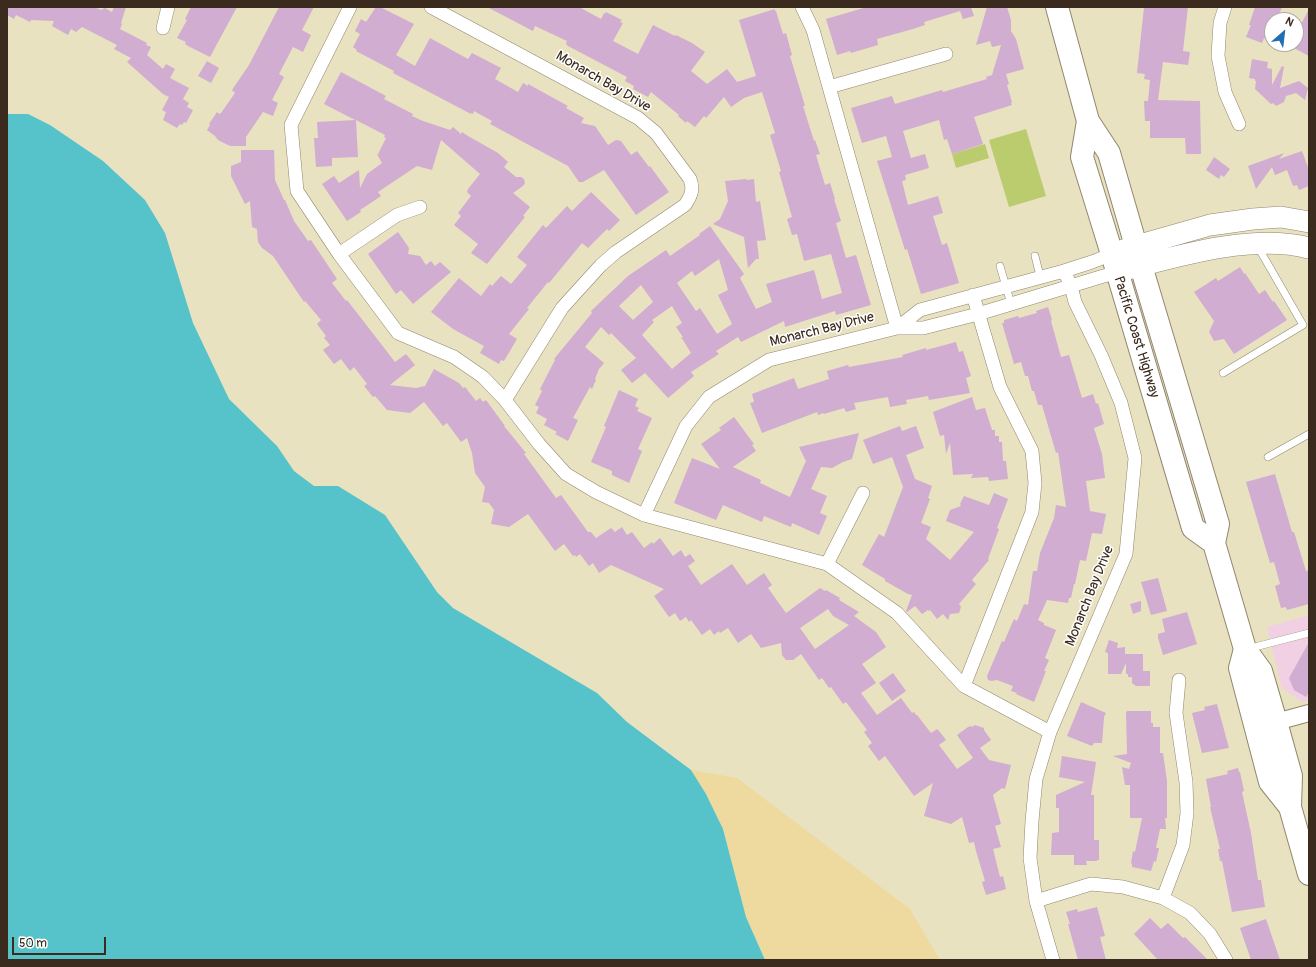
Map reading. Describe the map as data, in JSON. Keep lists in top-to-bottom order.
{
  "streets": {
    "highway": ["Pacific Coast Highway"],
    "street": ["Monarch Bay Drive"]
  },
  "crossings": [
    ["Monarch Bay Drive", "Pacific Coast Highway"]
  ],
  "scale_bar": "50 m",
  "north": "top right"
}
